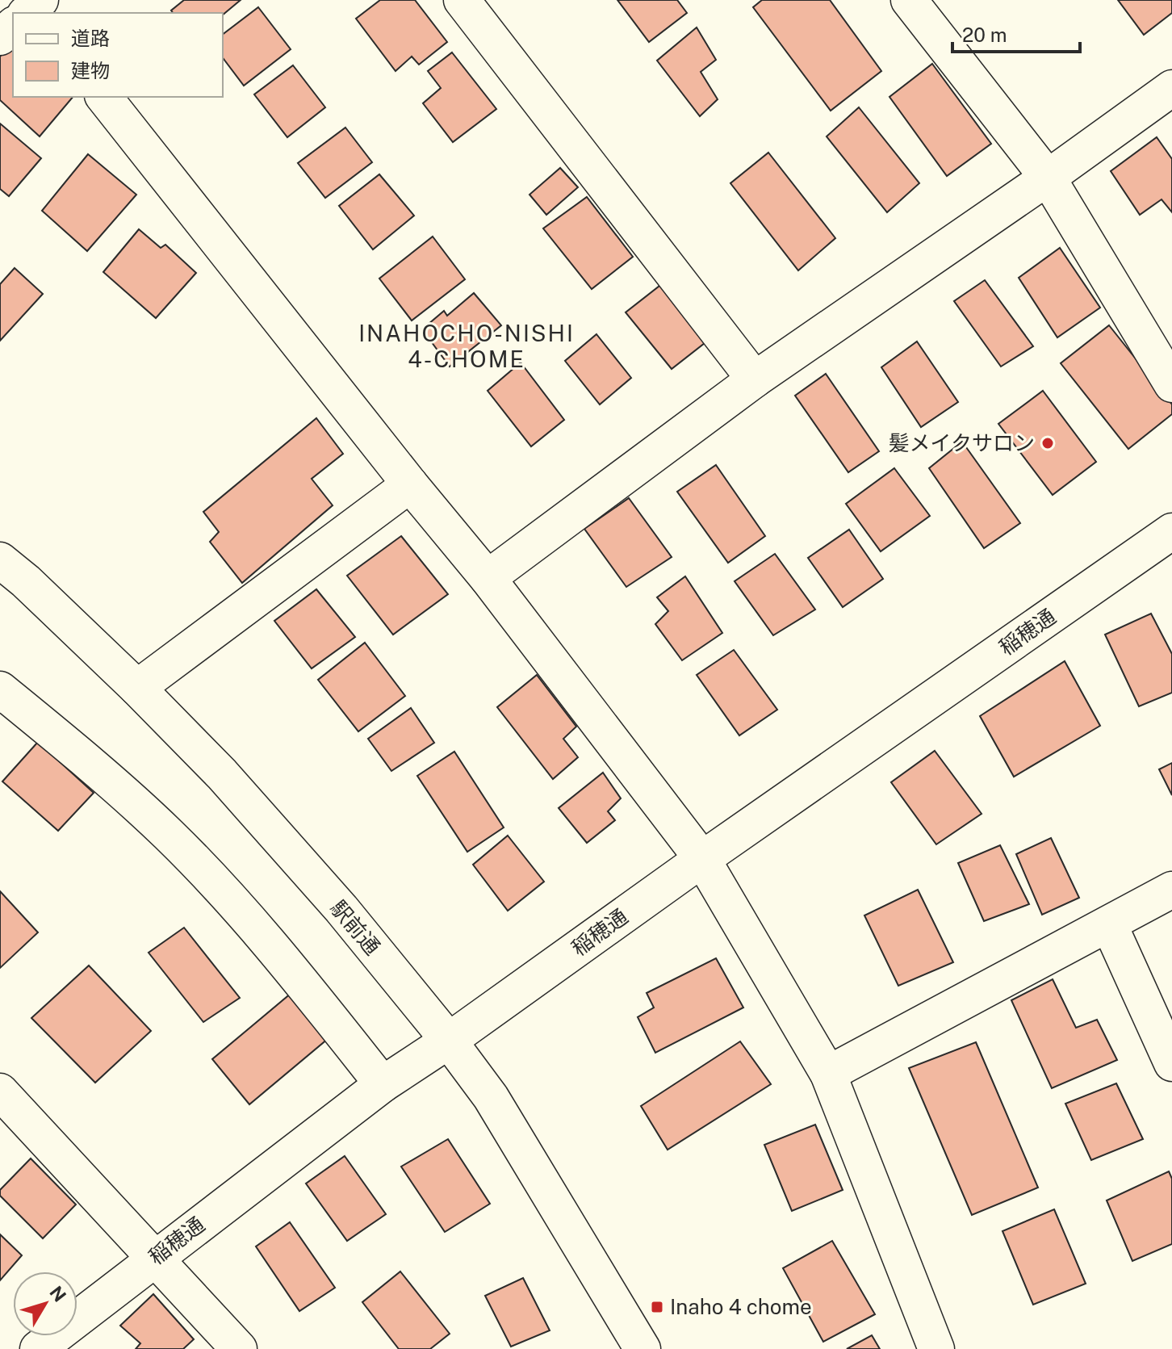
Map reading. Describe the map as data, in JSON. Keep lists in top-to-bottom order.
{
  "streets": {
    "street": ["稲穂通", "駅前通"]
  },
  "crossings": [
    ["稲穂通", "駅前通"]
  ],
  "districts": ["INAHOCHO-NISHI 4-CHOME"],
  "places": {
    "other": ["髪メイクサロン"],
    "transit": ["Inaho 4 chome"]
  },
  "legend": ["道路", "建物"],
  "scale_bar": "20 m",
  "north": "top right"
}
